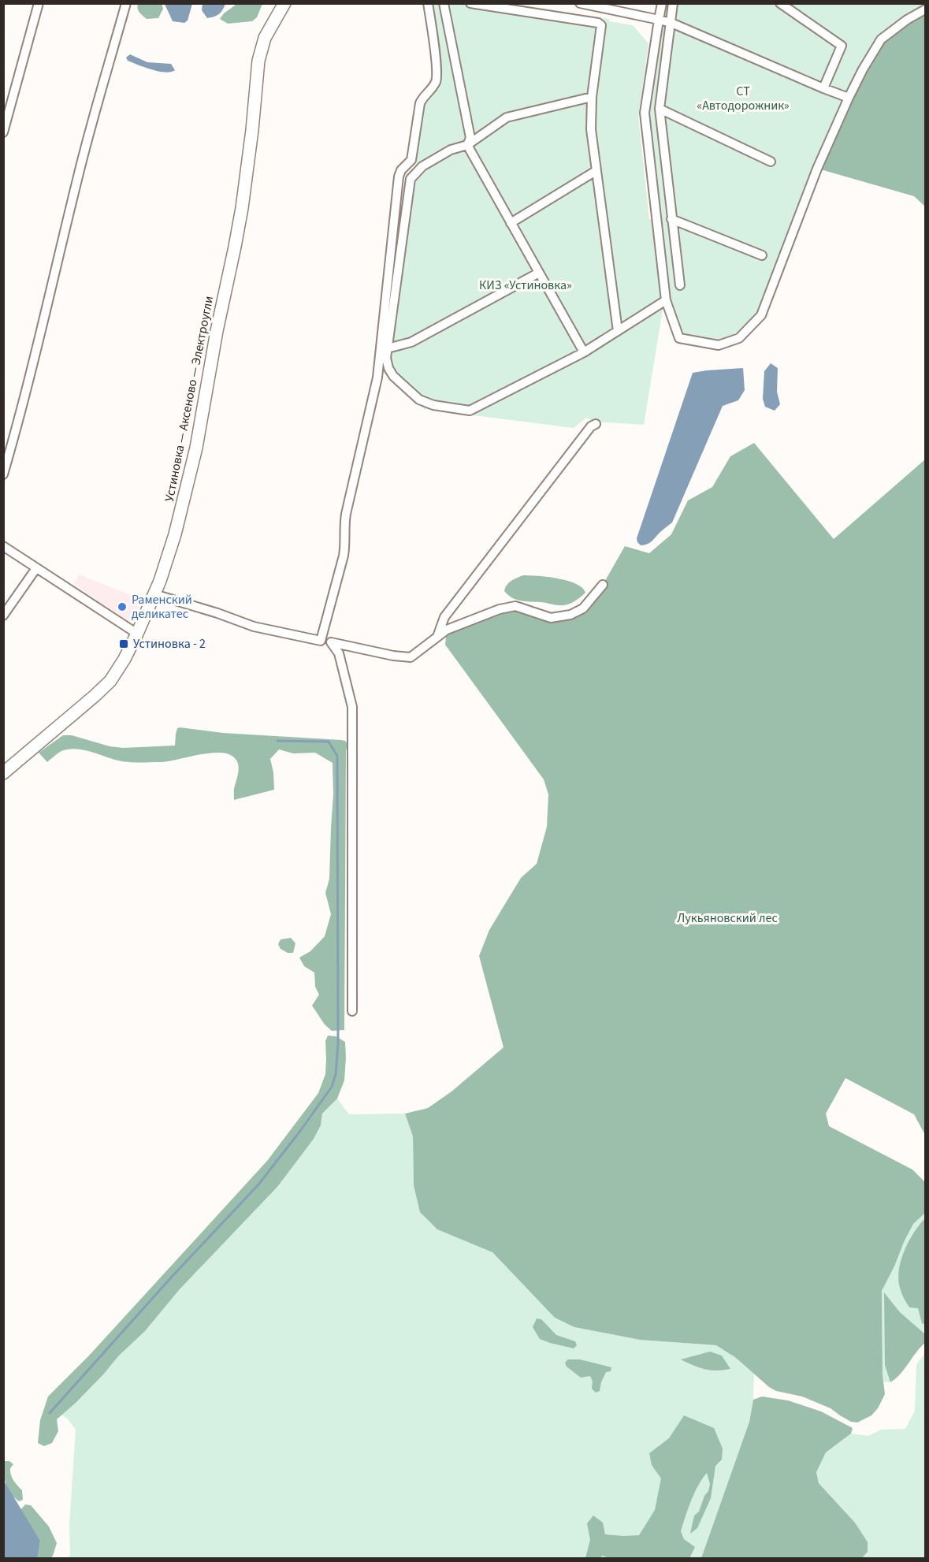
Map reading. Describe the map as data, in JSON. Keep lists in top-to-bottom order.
{
  "streets": {
    "main road": ["Устиновка — Аксеново — Электроугли"]
  },
  "parks": ["СТ «Автодорожник»", "КИЗ «Устиновка»", "Лукьяновский лес"],
  "places": {
    "other": ["Раменский деликатес"],
    "transit": ["Устиновка - 2"]
  }
}
